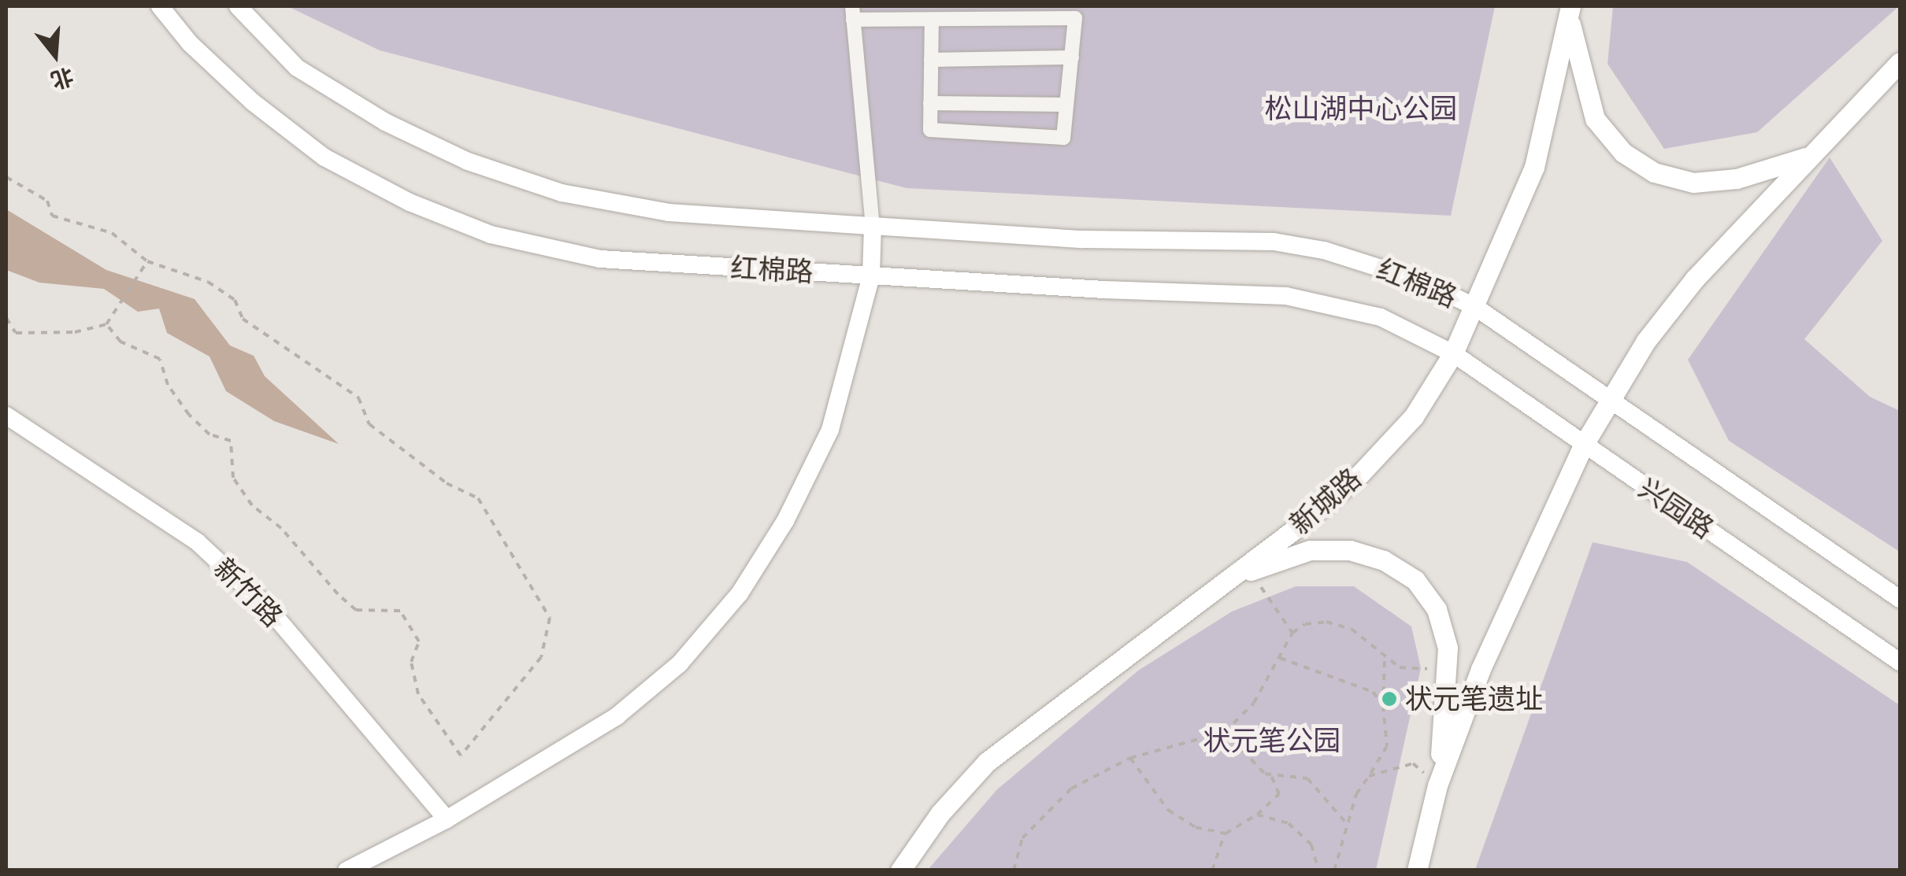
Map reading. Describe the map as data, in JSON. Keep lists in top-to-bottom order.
{
  "streets": {
    "main road": [
      "红棉路",
      "新城路",
      "兴园路",
      "新竹路"
    ]
  },
  "crossings": [
    ["红棉路", "新城路"],
    ["红棉路", "兴园路"],
    ["新城路", "兴园路"]
  ],
  "parks": ["松山湖中心公园", "状元笔公园"],
  "places": ["状元笔遗址"],
  "north": "bottom"
}
